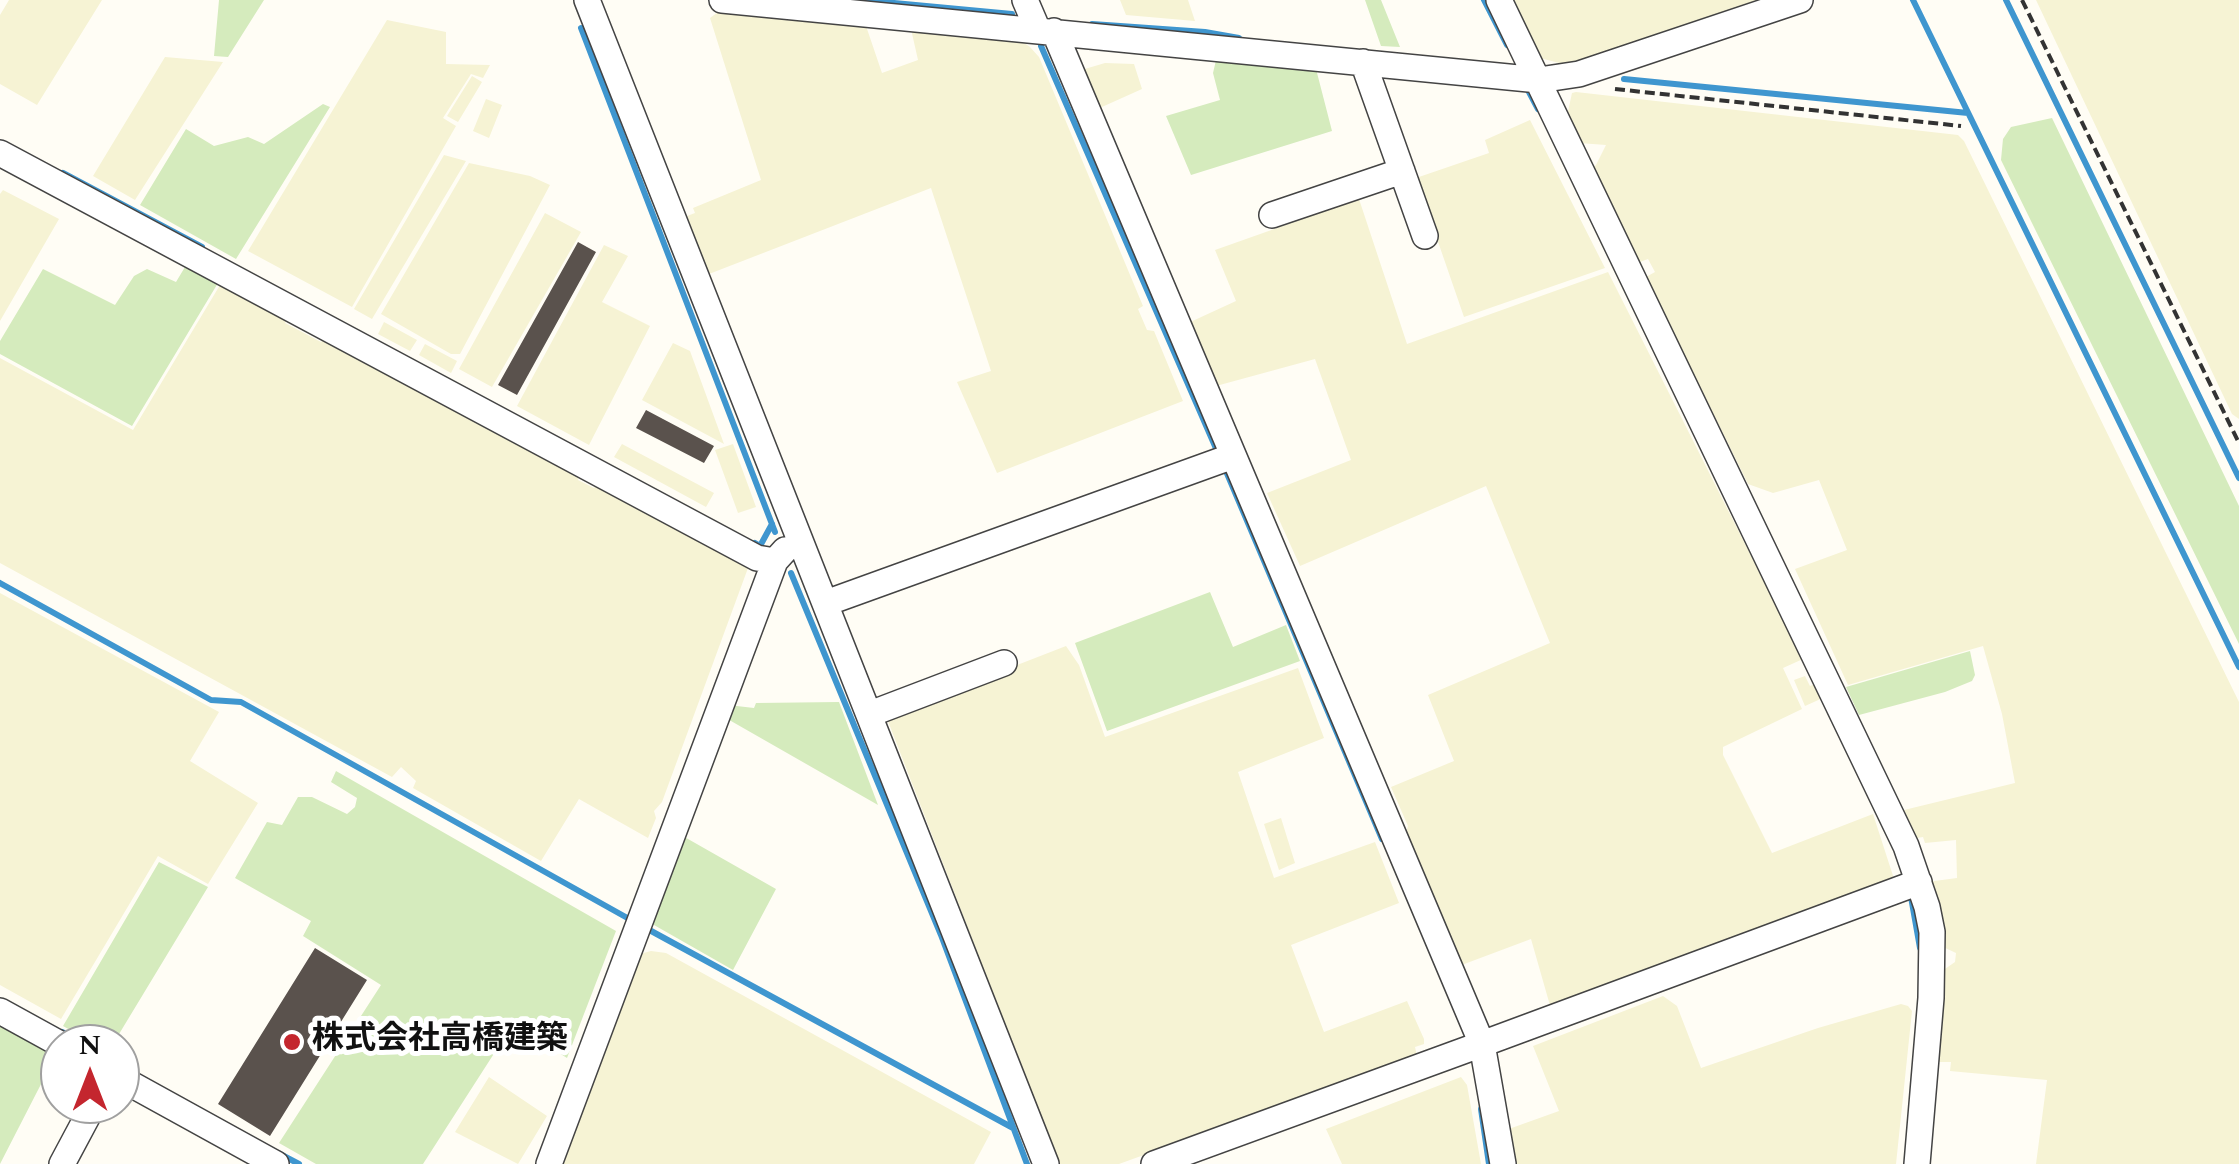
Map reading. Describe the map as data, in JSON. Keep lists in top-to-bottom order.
{
  "places": ["株式会社高橋建築"],
  "north": "top"
}
